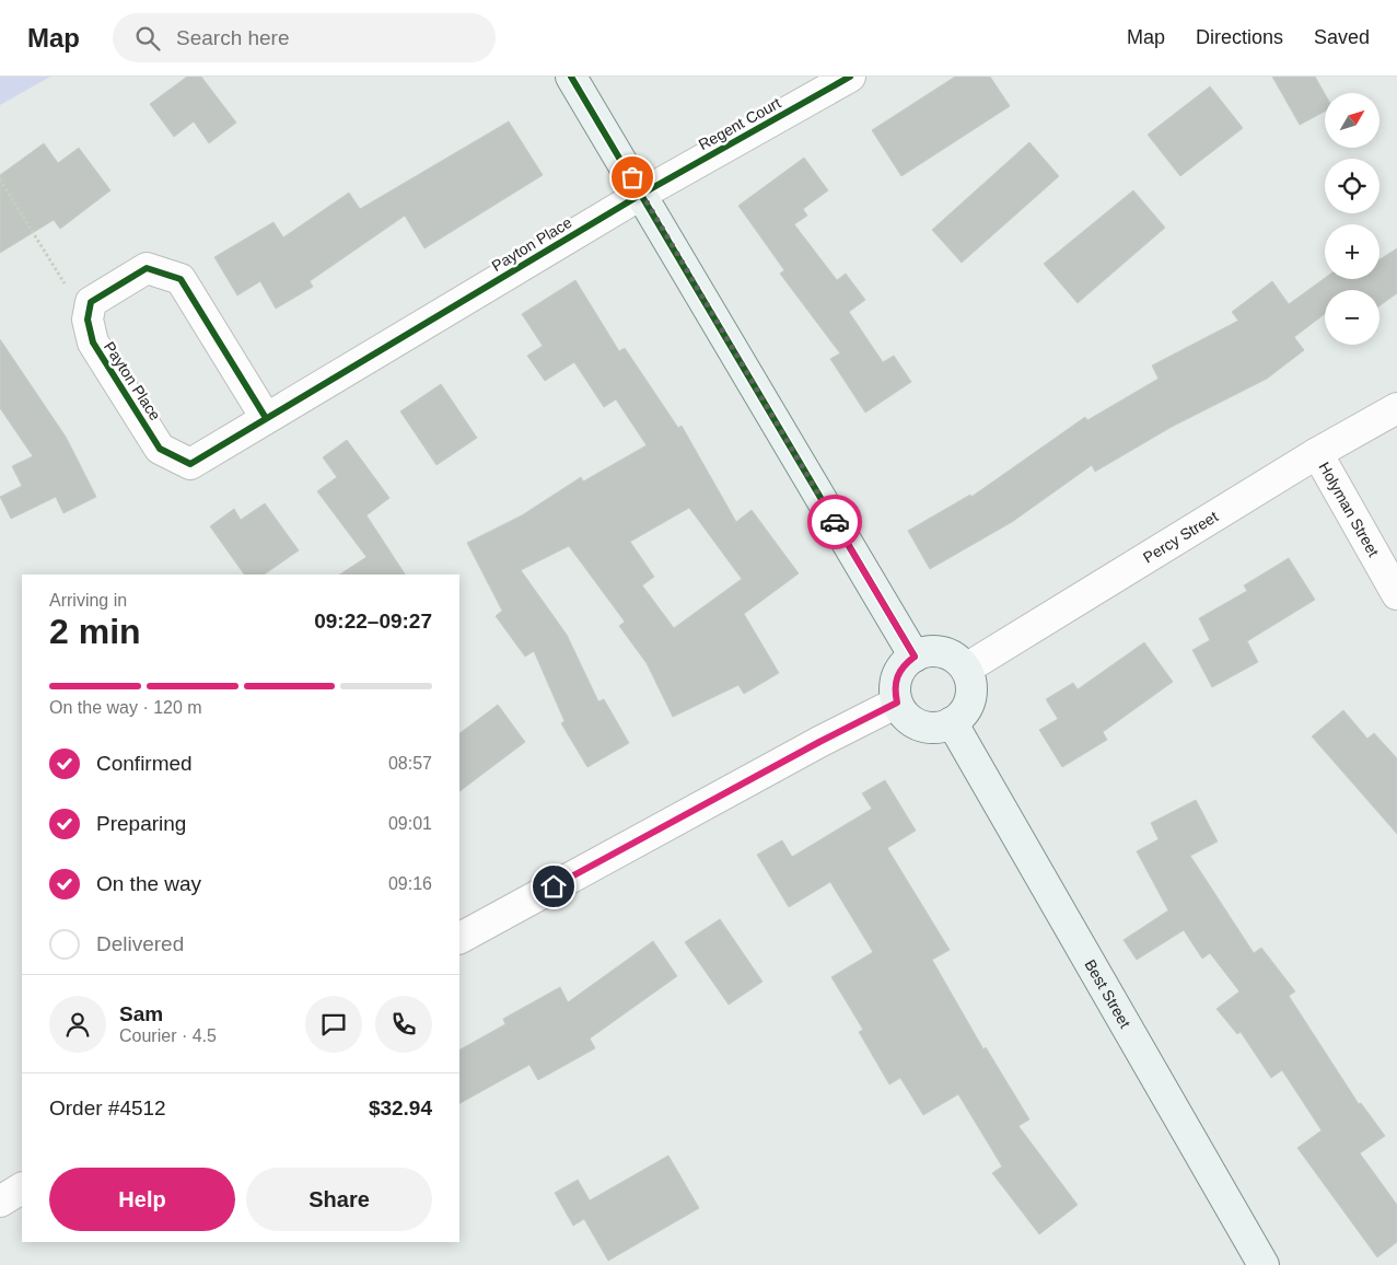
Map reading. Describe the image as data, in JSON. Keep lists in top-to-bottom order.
{
  "streets": {
    "street": [
      "Regent Court",
      "Payton Place",
      "Holyman Street",
      "Percy Street",
      "Best Street"
    ]
  },
  "crossings": [
    ["Regent Court", "Payton Place"],
    ["Holyman Street", "Percy Street"],
    ["Percy Street", "Best Street"]
  ],
  "north": "top right",
  "page": {
    "header": "Map",
    "search": "Search here",
    "nav": ["Map", "Directions", "Saved"],
    "map_buttons": ["+", "−"],
    "heading": ["2 min", "Arriving in", "09:22–09:27"],
    "panel": [
      "Sam",
      "Courier · 4.5",
      "Order #4512",
      "$32.94"
    ],
    "bar": "On the way · 120 m",
    "list": [
      ["Confirmed", "08:57"],
      ["Preparing", "09:01"],
      ["On the way", "09:16"],
      "Delivered"
    ],
    "buttons": ["Help", "Share"]
  }
}
